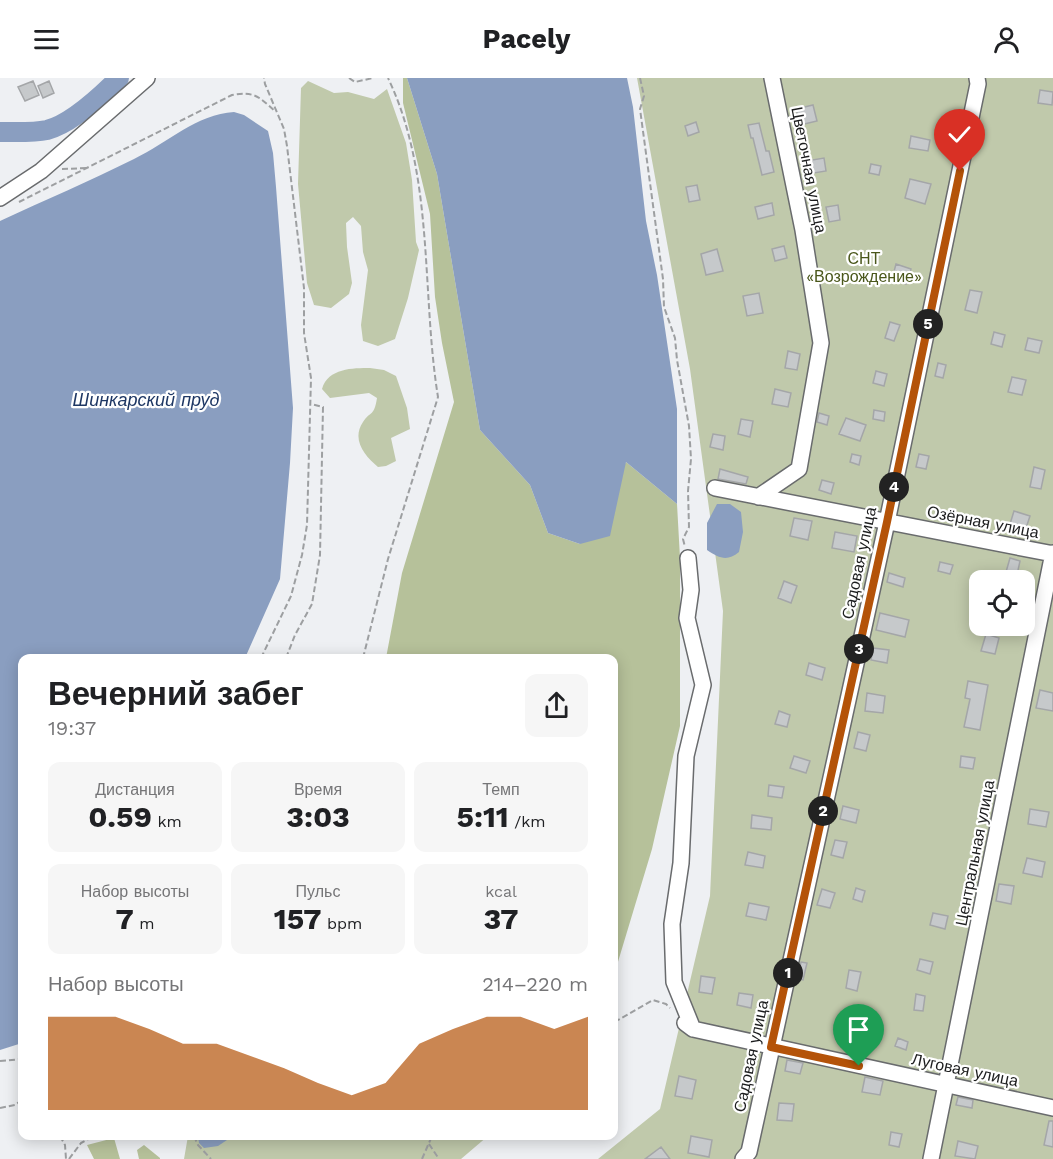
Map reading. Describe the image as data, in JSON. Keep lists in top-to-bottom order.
{
  "streets": {
    "street": [
      "Цветочная улица",
      "Озёрная улица",
      "Садовая улица",
      "Центральная улица",
      "Луговая улица"
    ]
  },
  "crossings": [
    ["Цветочная улица", "Озёрная улица"],
    ["Озёрная улица", "Садовая улица"],
    ["Озёрная улица", "Центральная улица"],
    ["Садовая улица", "Луговая улица"],
    ["Центральная улица", "Луговая улица"]
  ],
  "water": ["Шинкарский пруд"],
  "parks": ["СНТ «Возрождение»"],
  "page": {
    "header": "Pacely",
    "pins": [
      "5",
      "4",
      "3",
      "2",
      "1"
    ],
    "heading": ["Вечерний забег", "19:37"],
    "stats": [
      ["Дистанция", "0.59 km"],
      ["Время", "3:03"],
      ["Темп", "5:11 /km"],
      ["Набор высоты", "7 m"],
      ["Пульс", "157 bpm"],
      ["kcal", "37"]
    ],
    "chart": ["Набор высоты", "214–220 m"]
  }
}
